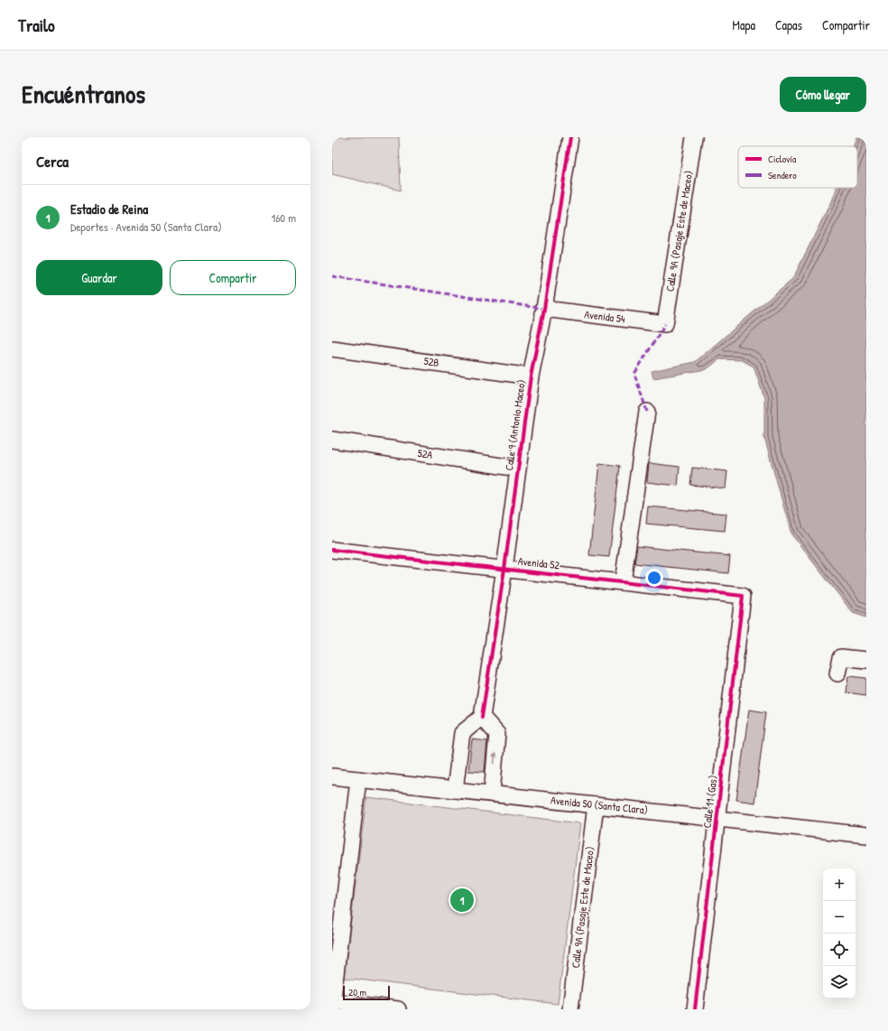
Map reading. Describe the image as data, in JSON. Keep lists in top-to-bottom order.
{
  "streets": {
    "street": [
      "Calle 9A (Pasaje Este de Maceo)",
      "Avenida 54",
      "52B",
      "Calle 9 (Antonio Maceo)",
      "52A",
      "Avenida 52",
      "Calle 11 (Gas)",
      "Avenida 50 (Santa Clara)"
    ]
  },
  "crossings": [
    ["Calle 9A (Pasaje Este de Maceo)", "Avenida 54"],
    ["Calle 9A (Pasaje Este de Maceo)", "Avenida 50 (Santa Clara)"],
    ["Avenida 54", "Calle 9 (Antonio Maceo)"],
    ["52B", "Calle 9 (Antonio Maceo)"],
    ["Calle 9 (Antonio Maceo)", "52A"],
    ["Calle 9 (Antonio Maceo)", "Avenida 52"],
    ["Avenida 52", "Calle 11 (Gas)"],
    ["Calle 11 (Gas)", "Avenida 50 (Santa Clara)"]
  ],
  "legend": ["Ciclovía", "Sendero"],
  "scale_bar": "20 m",
  "page": {
    "header": "Trailo",
    "nav": ["Mapa", "Capas", "Compartir"],
    "title": "Encuéntranos",
    "buttons": [
      "Cómo llegar",
      ["Guardar", "Compartir"]
    ],
    "heading": "Cerca",
    "list": [
      {
        "mark": "1",
        "name": "Estadio de Reina",
        "note": "Deportes · Avenida 50 (Santa Clara)",
        "value": "160 m"
      }
    ],
    "map_buttons": ["+", "−"],
    "pins": "1",
    "scale": "20 m"
  }
}
